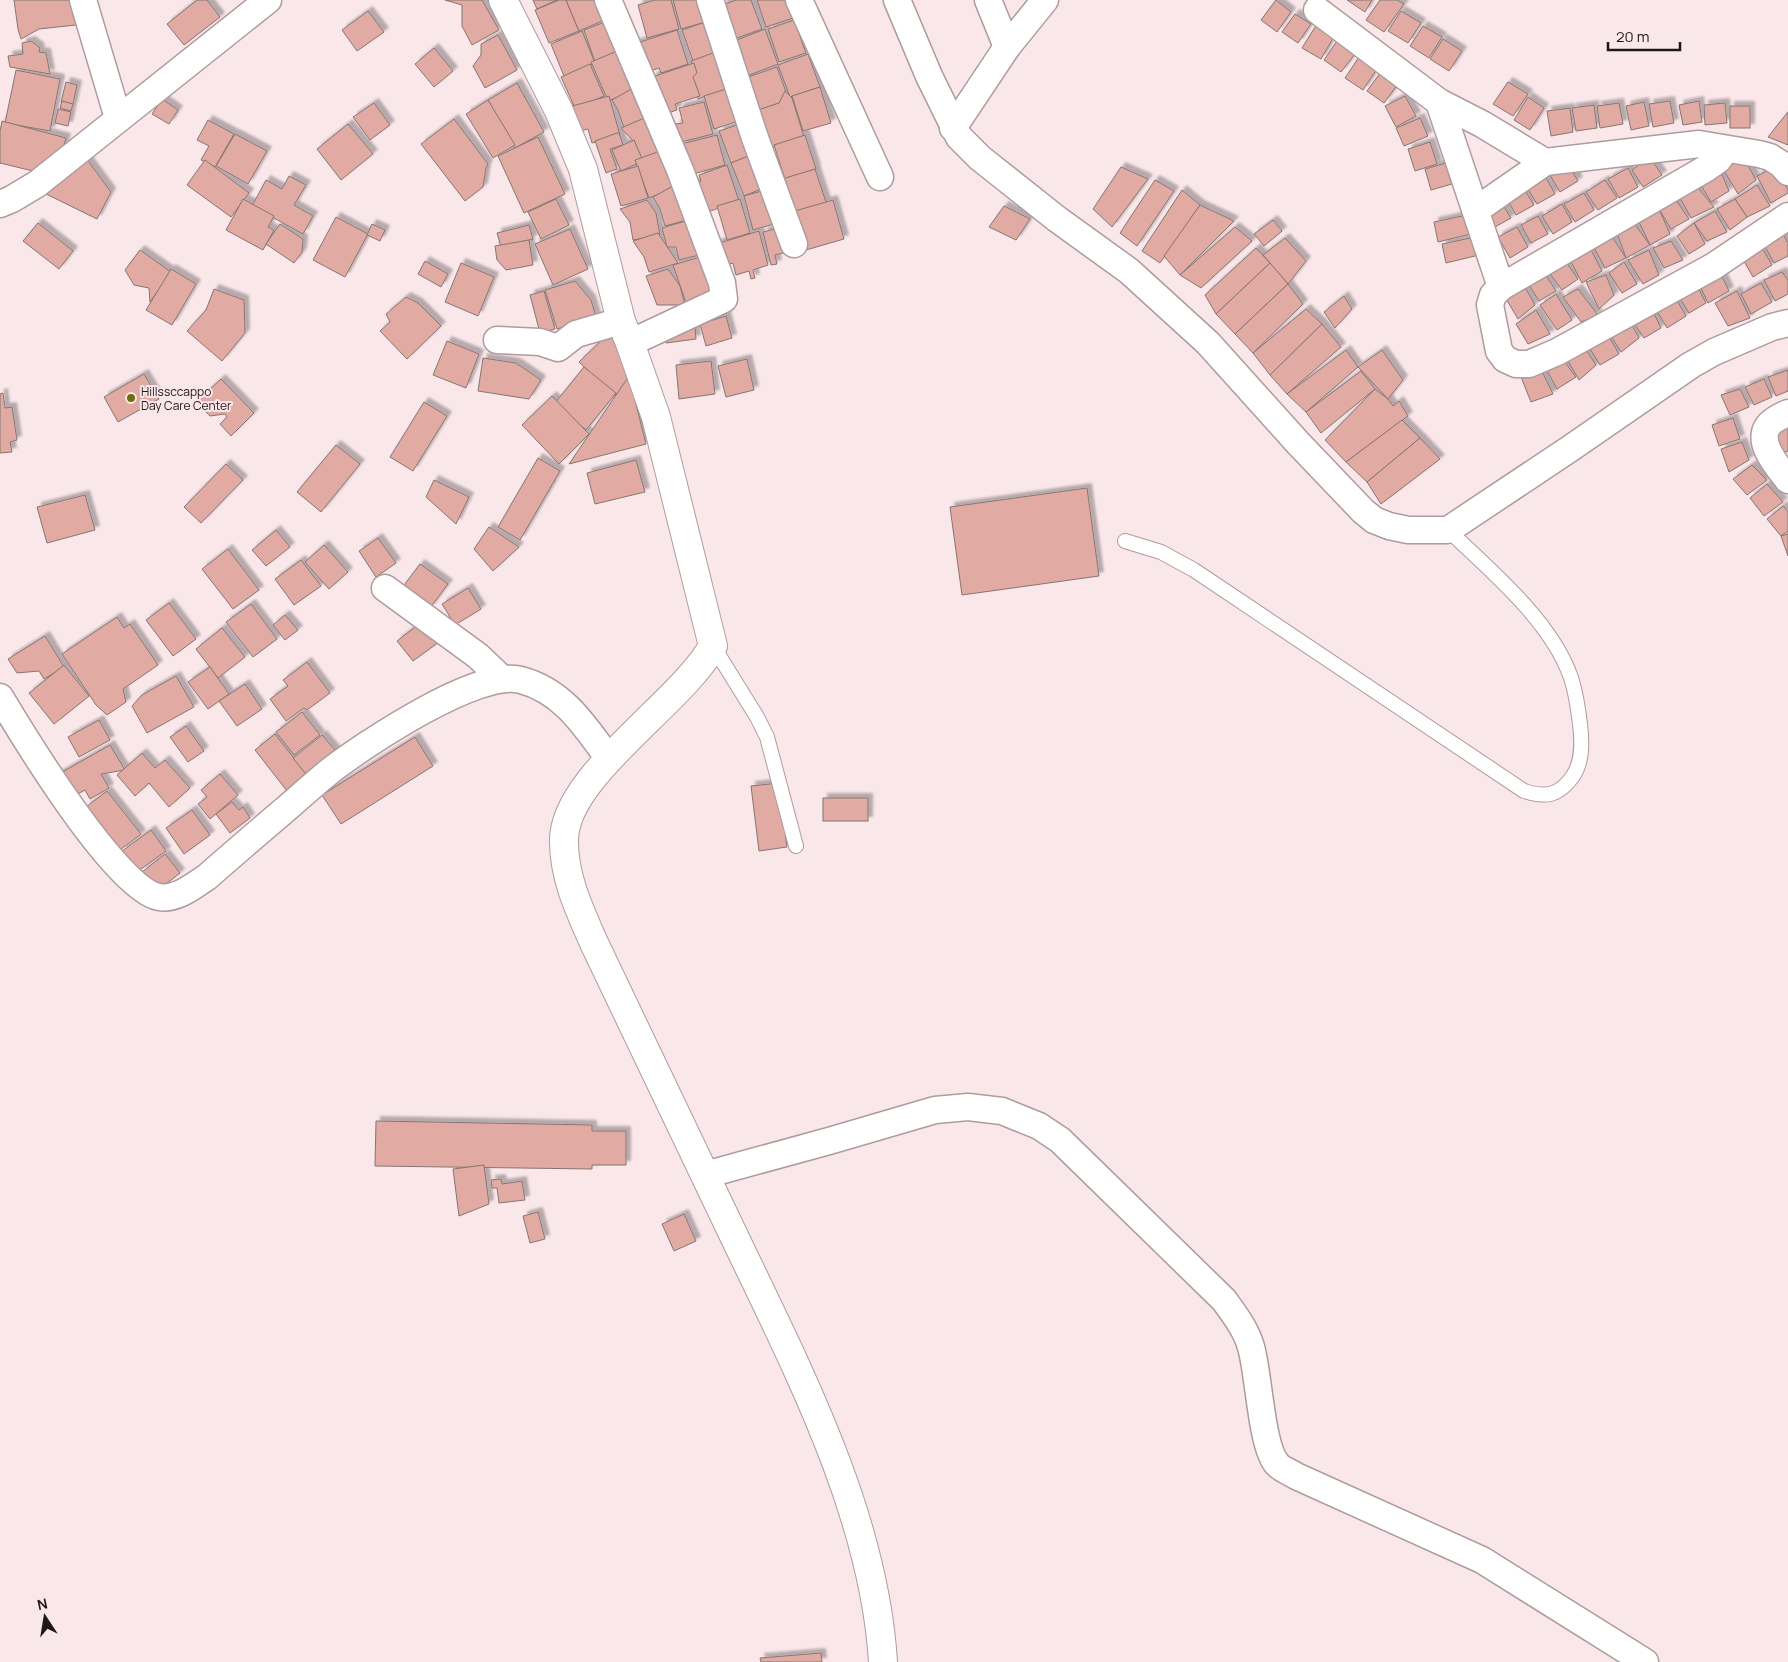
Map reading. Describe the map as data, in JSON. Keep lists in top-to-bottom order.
{
  "places": ["Hillssccappo Day Care Center"],
  "scale_bar": "20 m",
  "north": "top"
}
